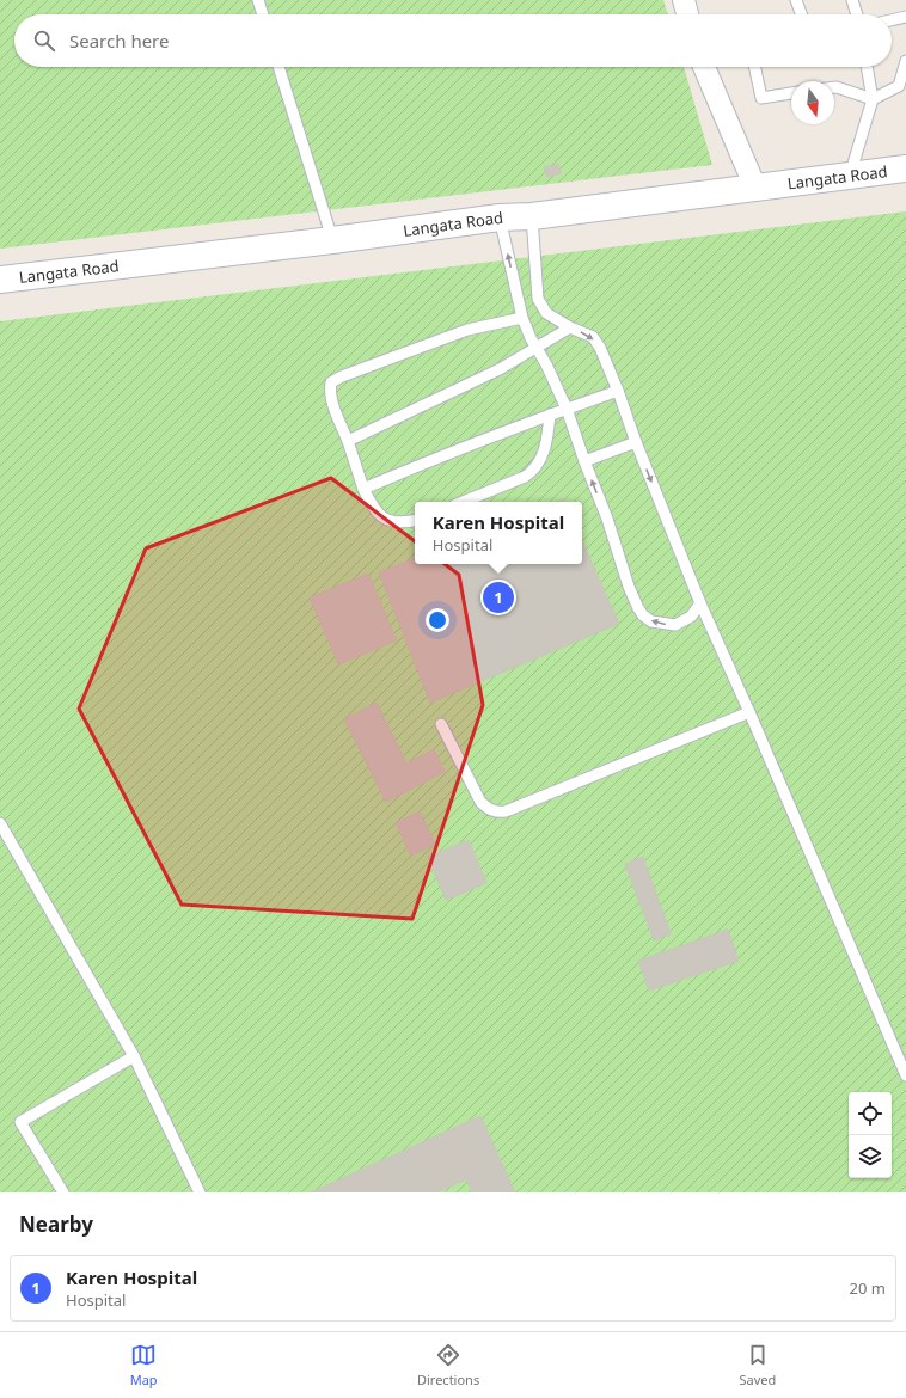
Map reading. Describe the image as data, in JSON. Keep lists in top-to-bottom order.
{
  "streets": {
    "main road": ["Langata Road"]
  },
  "north": "bottom",
  "page": {
    "search": "Search here",
    "popup": ["Karen Hospital", "Hospital"],
    "pins": "1",
    "heading": "Nearby",
    "list": [
      {
        "mark": "1",
        "name": "Karen Hospital",
        "note": "Hospital",
        "value": "20 m"
      }
    ],
    "nav": ["Map", "Directions", "Saved"]
  }
}
